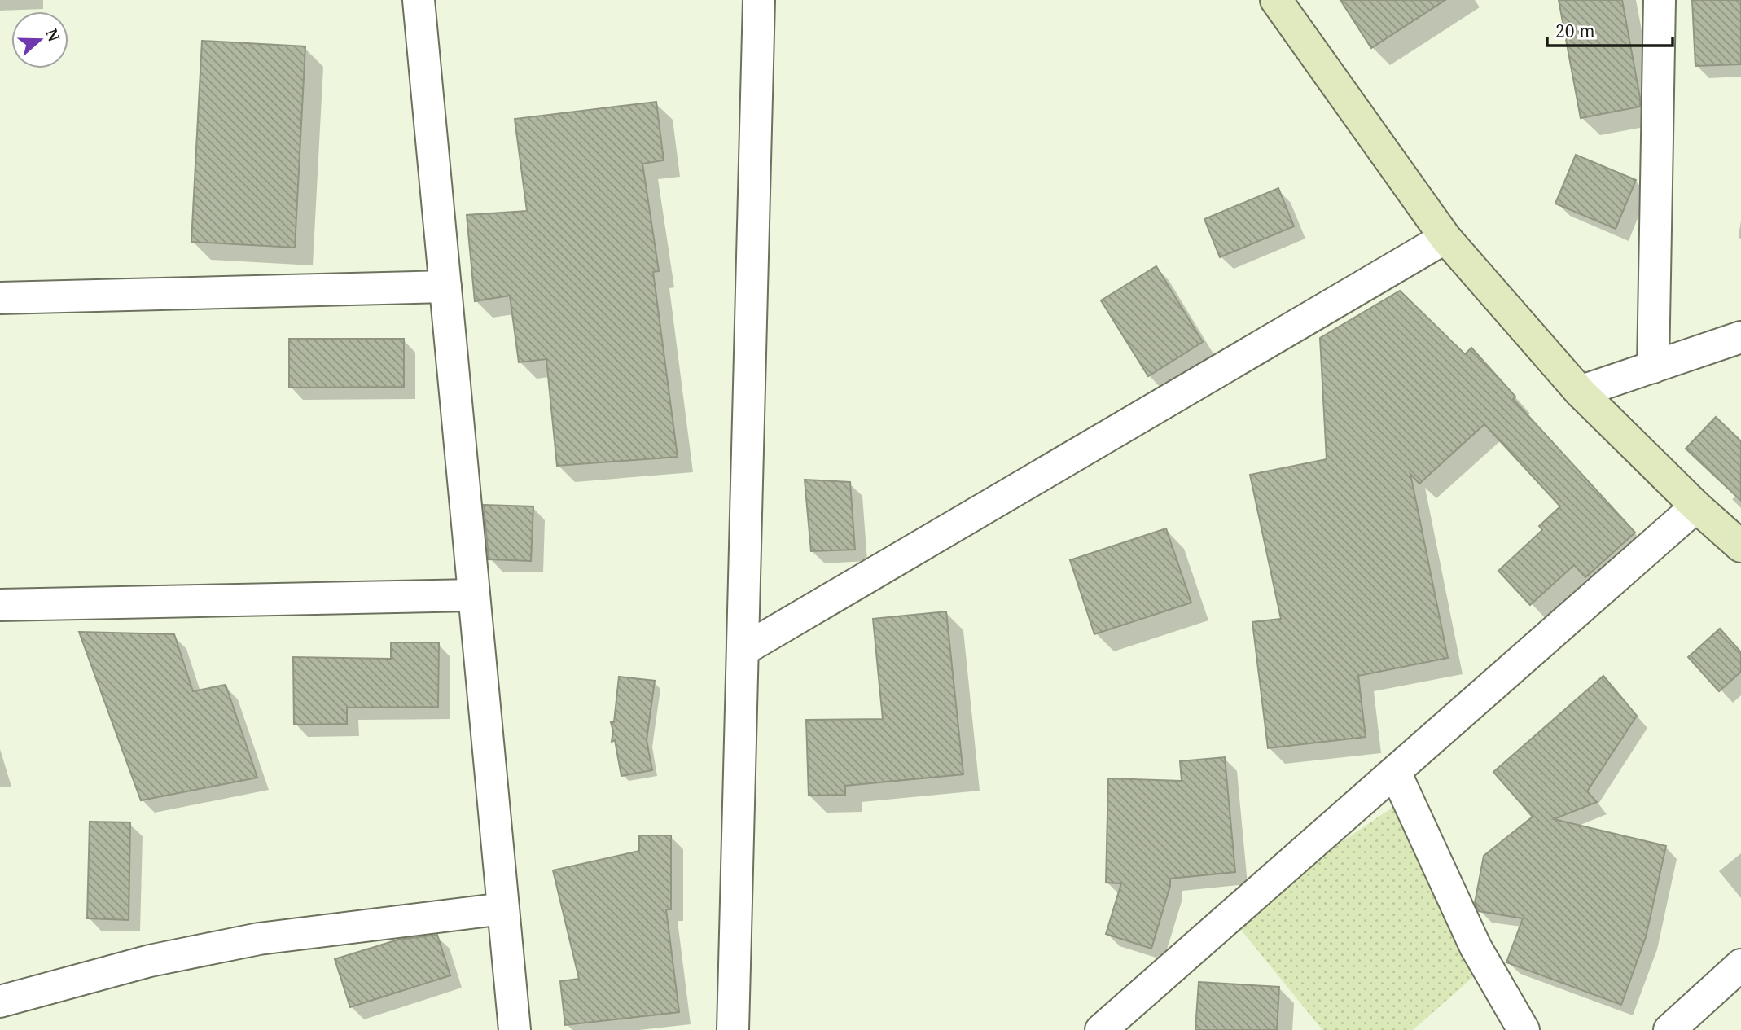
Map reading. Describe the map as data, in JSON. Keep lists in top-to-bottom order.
{
  "scale_bar": "20 m",
  "north": "right"
}
